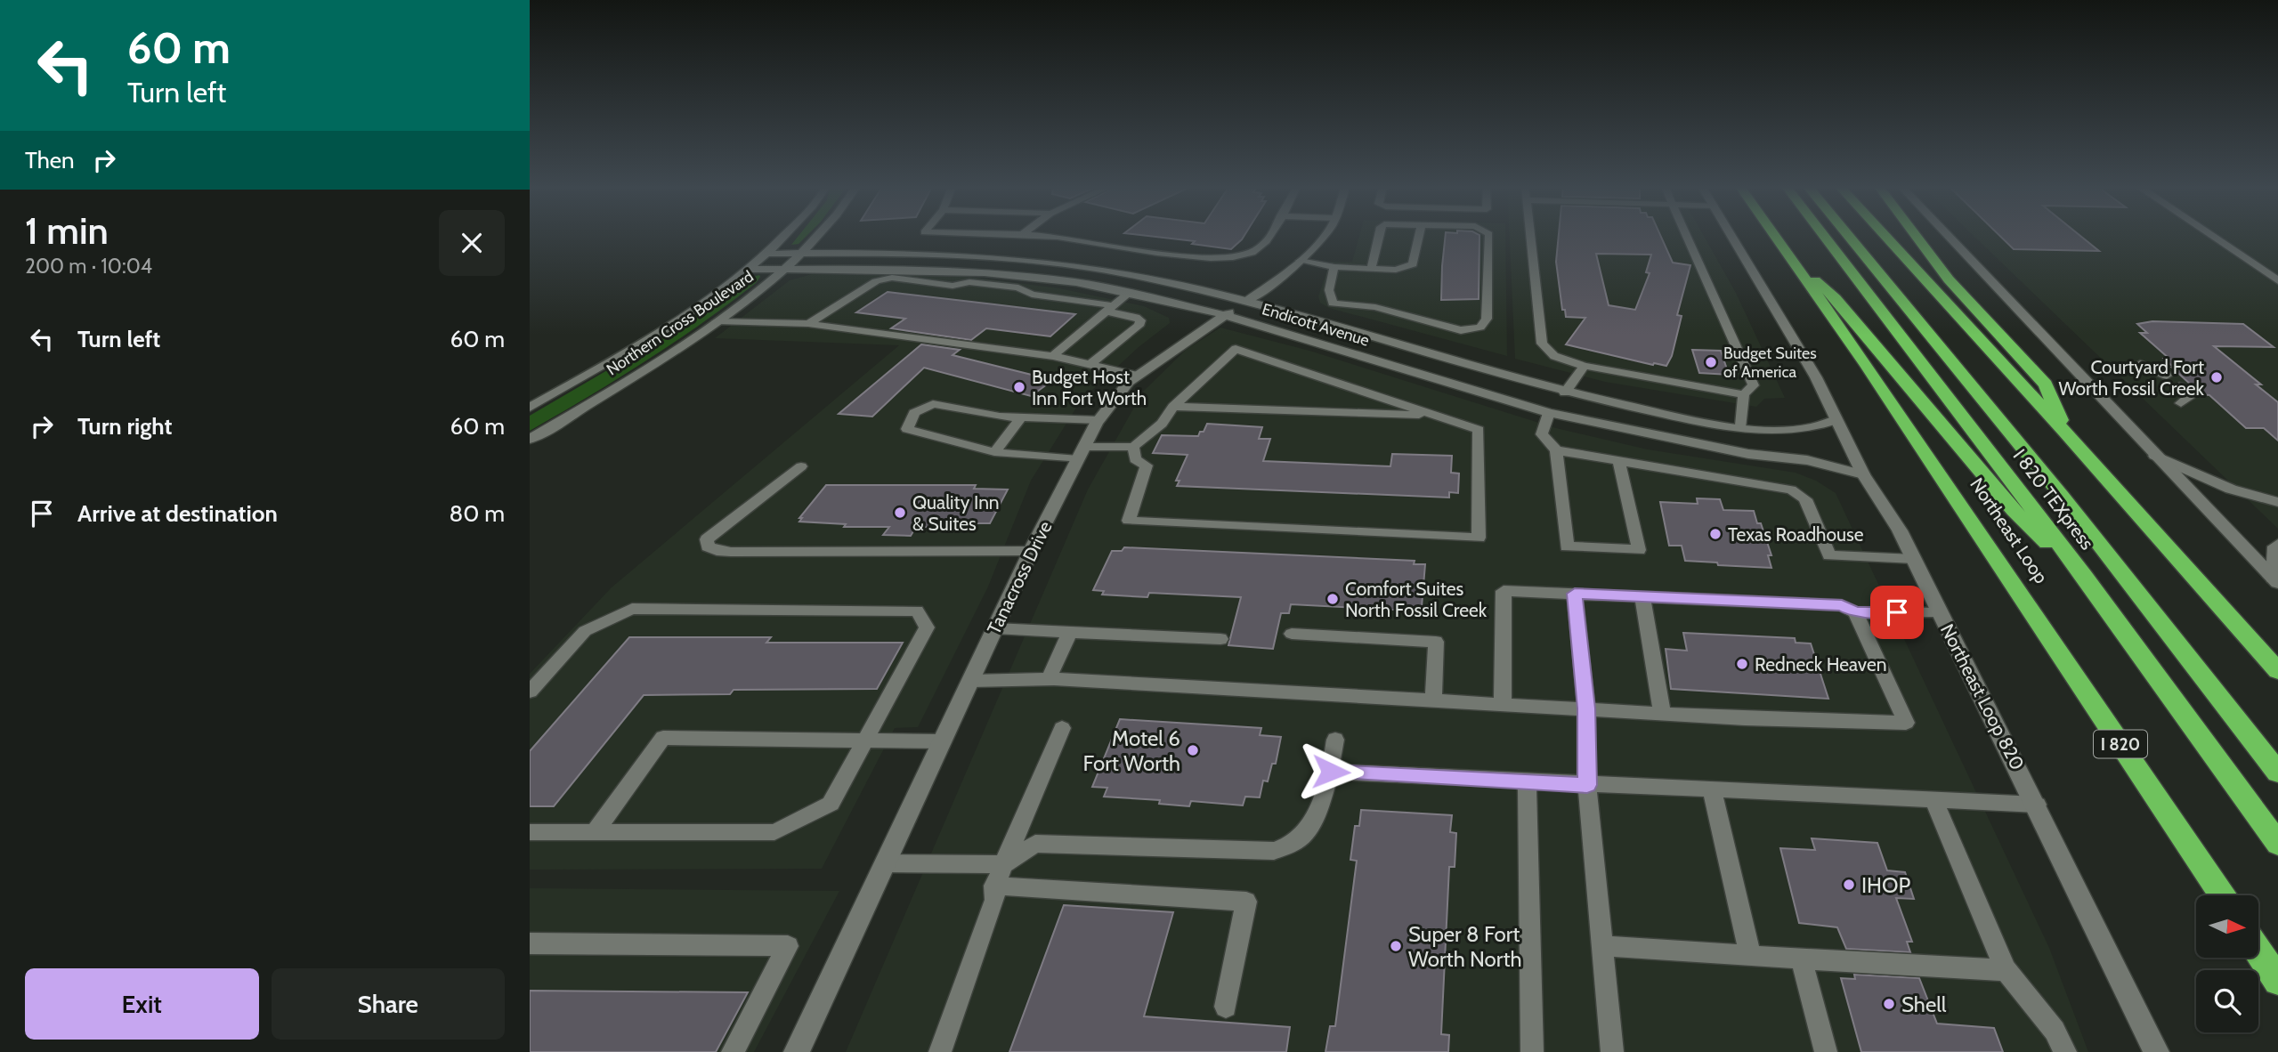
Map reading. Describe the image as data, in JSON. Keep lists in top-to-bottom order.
{
  "streets": {
    "highway": ["I 820 TEXpress", "Northeast Loop", "I 820"],
    "street": [
      "Northern Cross Boulevard",
      "Endicott Avenue",
      "Tanacross Drive",
      "Northeast Loop 820"
    ]
  },
  "crossings": [
    ["Northern Cross Boulevard", "Endicott Avenue"],
    ["Endicott Avenue", "Tanacross Drive"],
    ["Endicott Avenue", "Northeast Loop 820"]
  ],
  "places": [
    "Budget Suites of America",
    "Courtyard Fort Worth Fossil Creek",
    "Budget Host Inn Fort Worth",
    "Quality Inn & Suites",
    "Texas Roadhouse",
    "Comfort Suites North Fossil Creek",
    "Redneck Heaven",
    "Motel 6 Fort Worth",
    "IHOP",
    "Super 8 Fort Worth North",
    "Shell"
  ],
  "north": "right",
  "page": {
    "turn": ["60 m", "Turn left"],
    "then": "Then",
    "heading": ["1 min", "200 m · 10:04"],
    "list": [
      {
        "name": "Turn left",
        "value": "60 m"
      },
      {
        "name": "Turn right",
        "value": "60 m"
      },
      {
        "name": "Arrive at destination",
        "value": "80 m"
      }
    ],
    "buttons": ["Exit", "Share"]
  }
}
